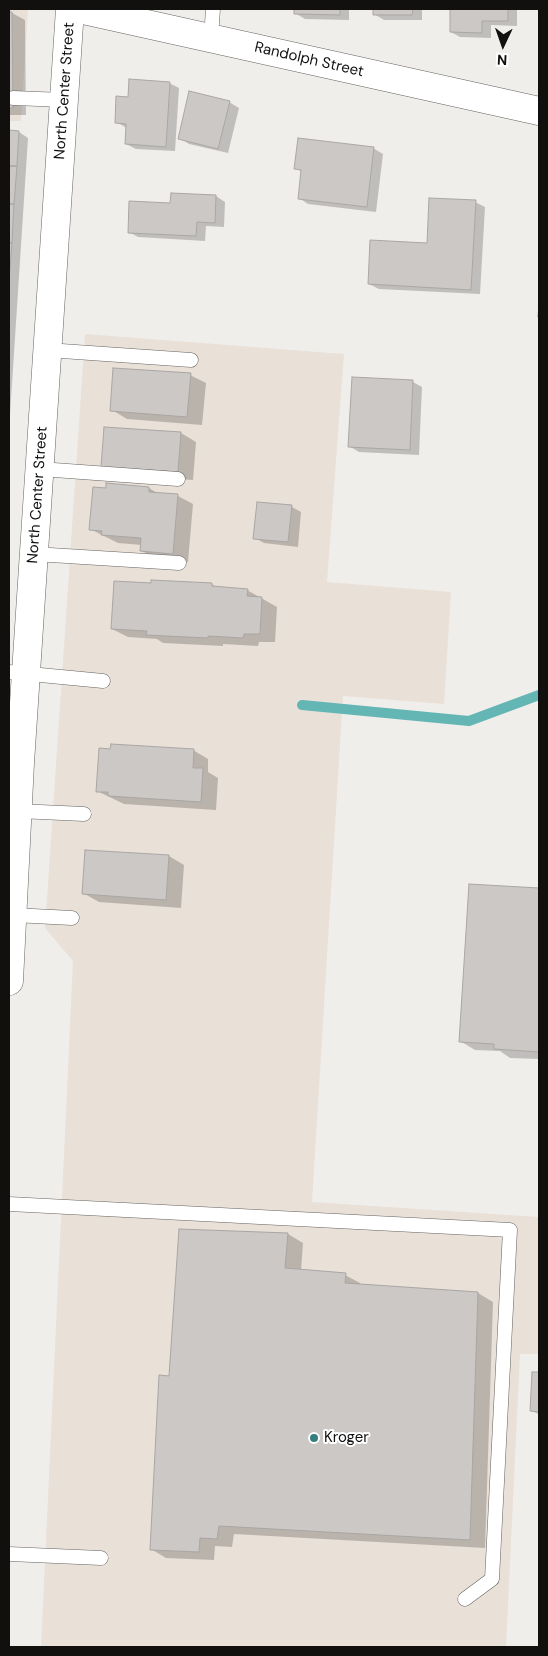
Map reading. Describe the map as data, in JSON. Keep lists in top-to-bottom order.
{
  "streets": {
    "main road": ["Randolph Street", "North Center Street"]
  },
  "places": ["Kroger"],
  "north": "bottom"
}
